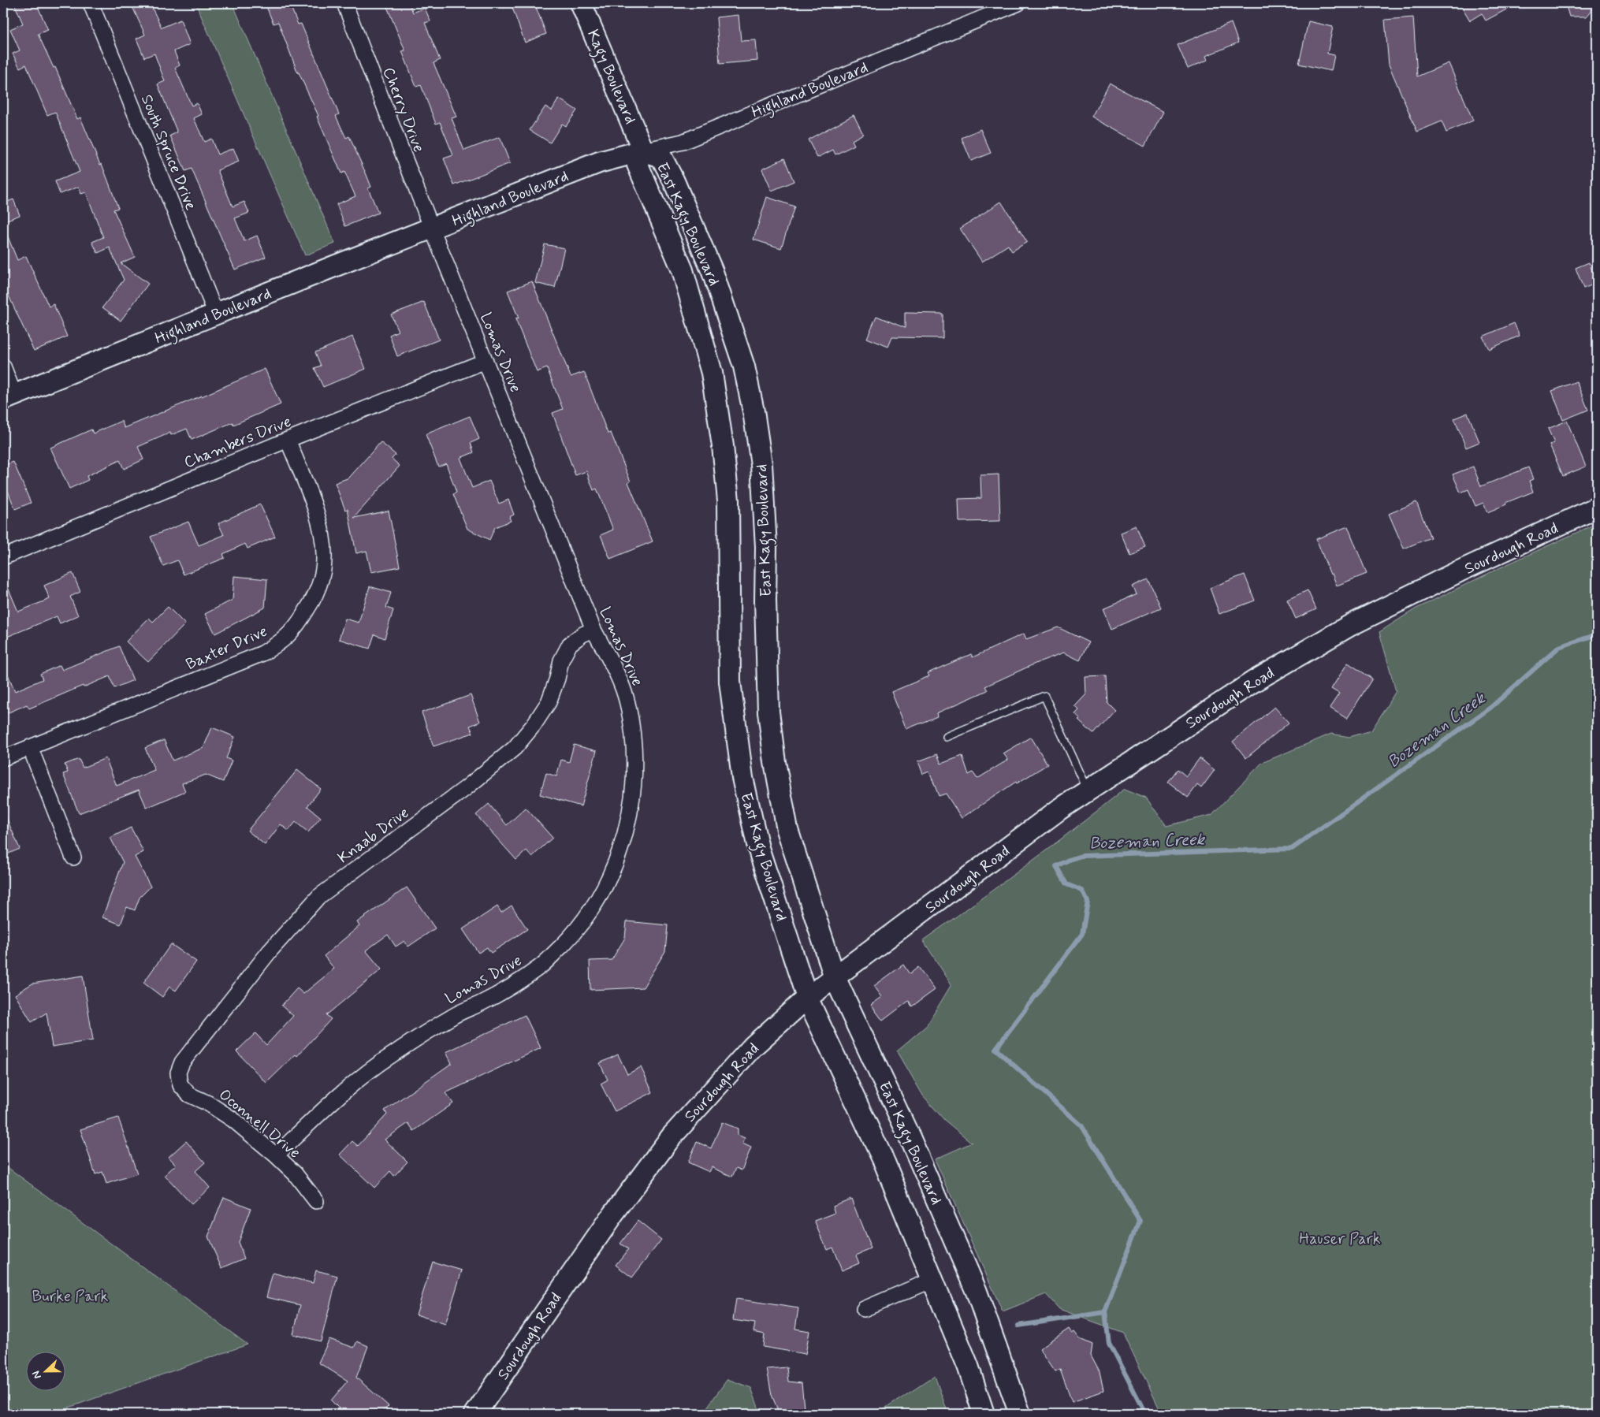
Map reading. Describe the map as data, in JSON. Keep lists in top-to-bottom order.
{
  "streets": {
    "main road": [
      "Kagy Boulevard",
      "Highland Boulevard",
      "East Kagy Boulevard",
      "Sourdough Road"
    ],
    "street": [
      "Cherry Drive",
      "South Spruce Drive",
      "Lomas Drive",
      "Chambers Drive",
      "Baxter Drive",
      "Knaab Drive",
      "Oconnell Drive"
    ]
  },
  "crossings": [
    ["Kagy Boulevard", "Highland Boulevard"],
    ["Kagy Boulevard", "East Kagy Boulevard"],
    ["Highland Boulevard", "Cherry Drive"],
    ["Highland Boulevard", "South Spruce Drive"],
    ["Highland Boulevard", "East Kagy Boulevard"],
    ["Highland Boulevard", "Lomas Drive"],
    ["Cherry Drive", "Lomas Drive"],
    ["East Kagy Boulevard", "Sourdough Road"],
    ["Lomas Drive", "Chambers Drive"],
    ["Lomas Drive", "Knaab Drive"],
    ["Lomas Drive", "Oconnell Drive"],
    ["Chambers Drive", "Baxter Drive"],
    ["Knaab Drive", "Oconnell Drive"]
  ],
  "water": ["Bozeman Creek"],
  "parks": ["Hauser Park", "Burke Park"],
  "north": "left"
}
